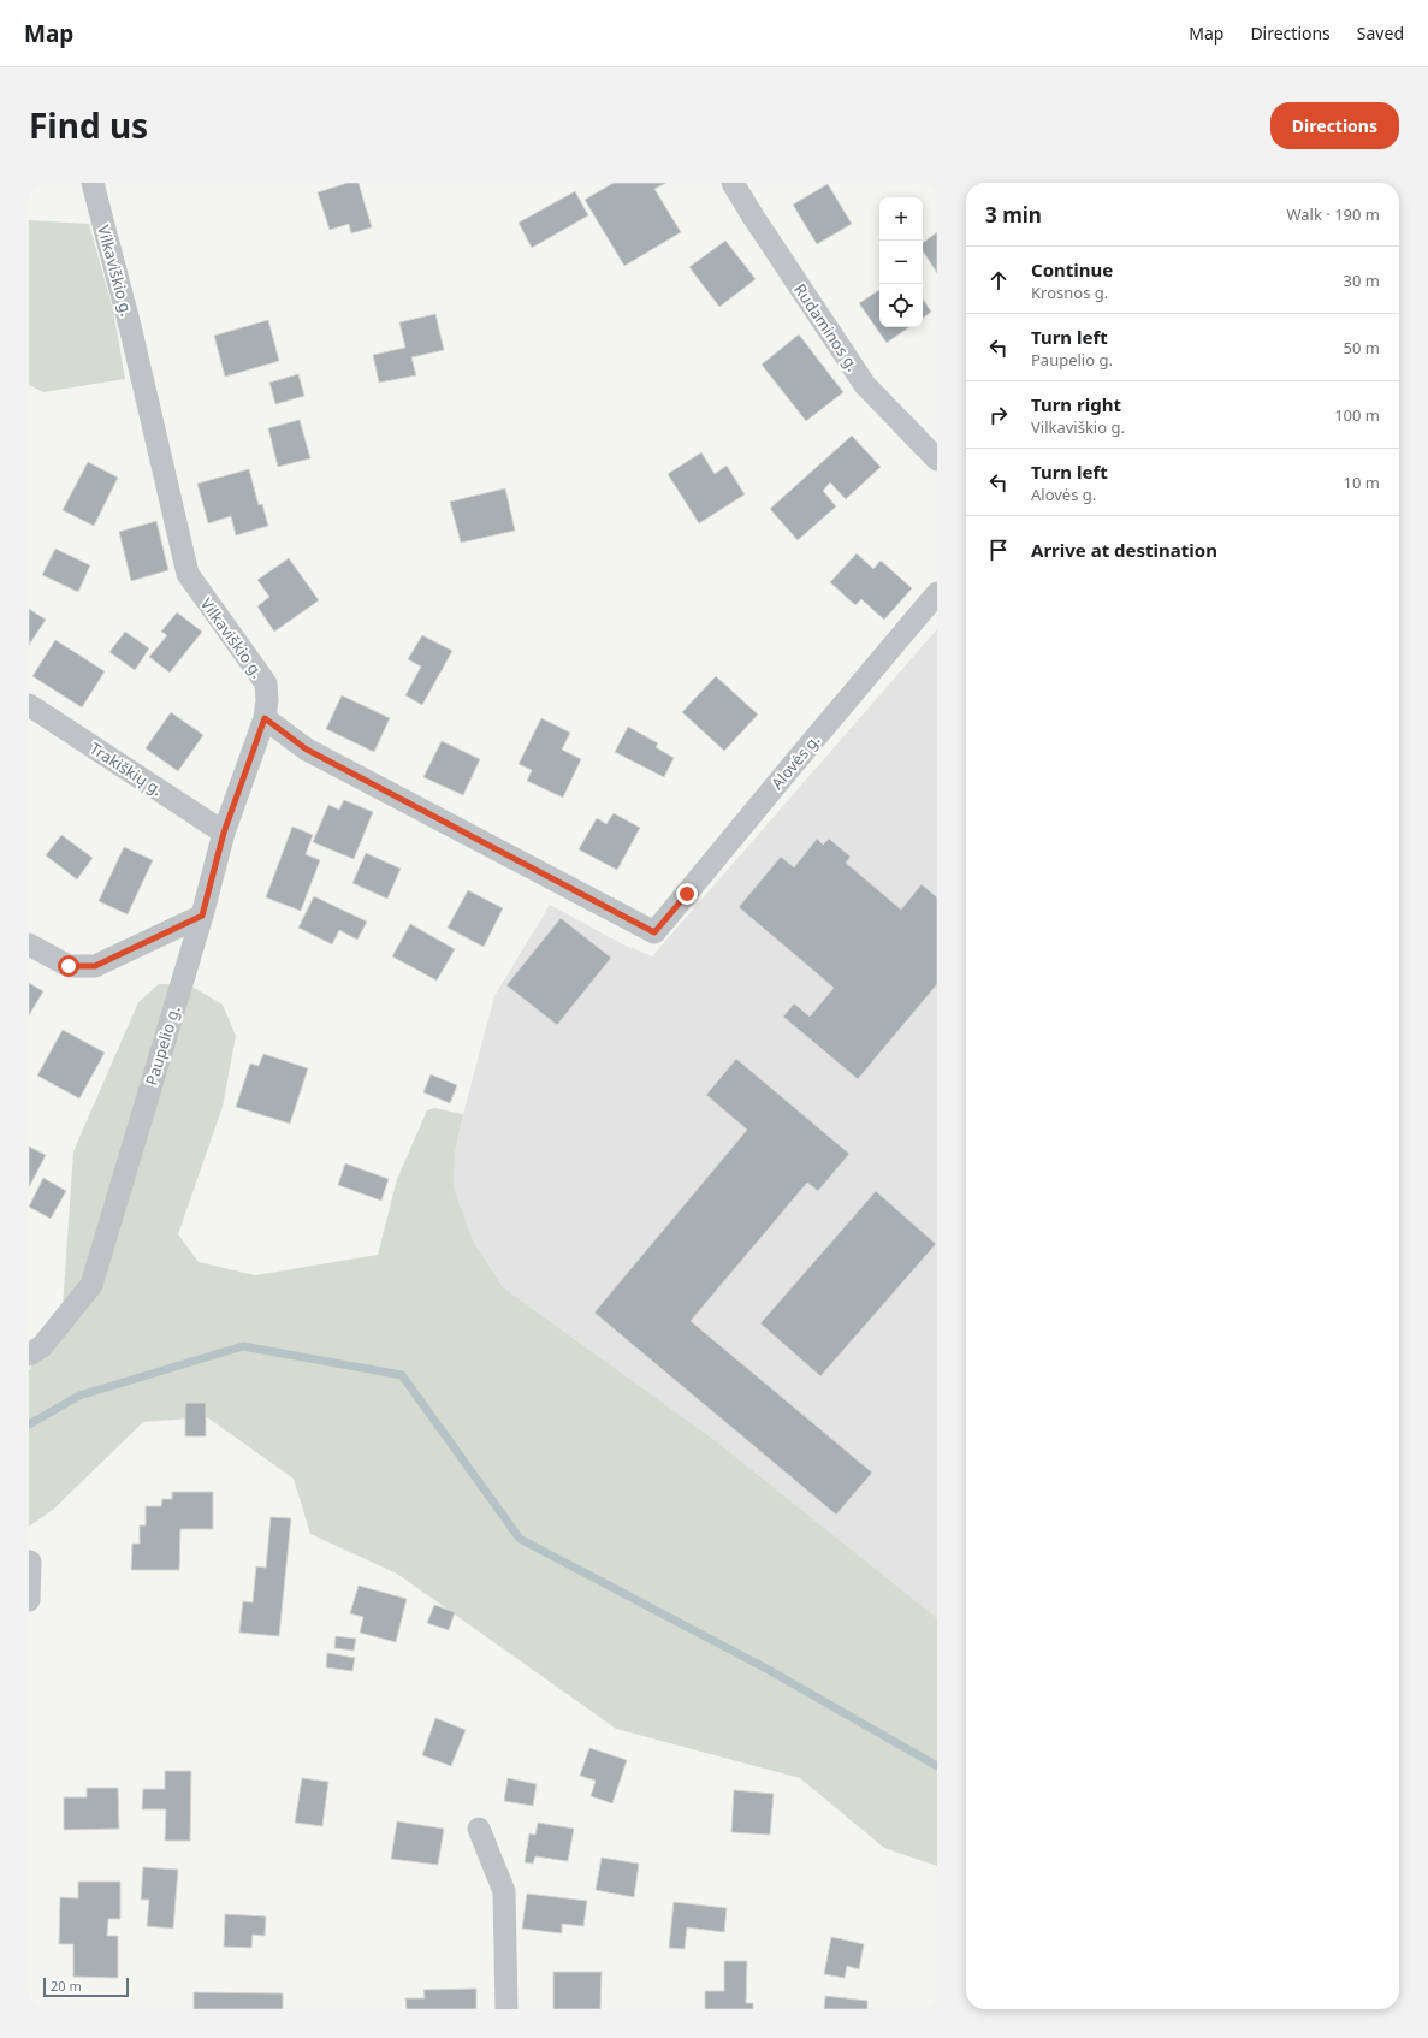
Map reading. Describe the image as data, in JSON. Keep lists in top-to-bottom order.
{
  "streets": {
    "street": [
      "Vilkaviškio g.",
      "Rudaminos g.",
      "Alovės g.",
      "Trakiškių g.",
      "Paupelio g."
    ]
  },
  "crossings": [
    ["Vilkaviškio g.", "Alovės g."],
    ["Vilkaviškio g.", "Paupelio g."],
    ["Alovės g.", "Paupelio g."],
    ["Trakiškių g.", "Paupelio g."]
  ],
  "scale_bar": "20 m",
  "page": {
    "header": "Map",
    "nav": ["Map", "Directions", "Saved"],
    "title": "Find us",
    "buttons": "Directions",
    "heading": ["3 min", "Walk · 190 m"],
    "map_buttons": ["+", "−"],
    "list": [
      ["Continue", "Krosnos g.", "30 m"],
      ["Turn left", "Paupelio g.", "50 m"],
      ["Turn right", "Vilkaviškio g.", "100 m"],
      ["Turn left", "Alovės g.", "10 m"],
      "Arrive at destination"
    ],
    "scale": "20 m"
  }
}
